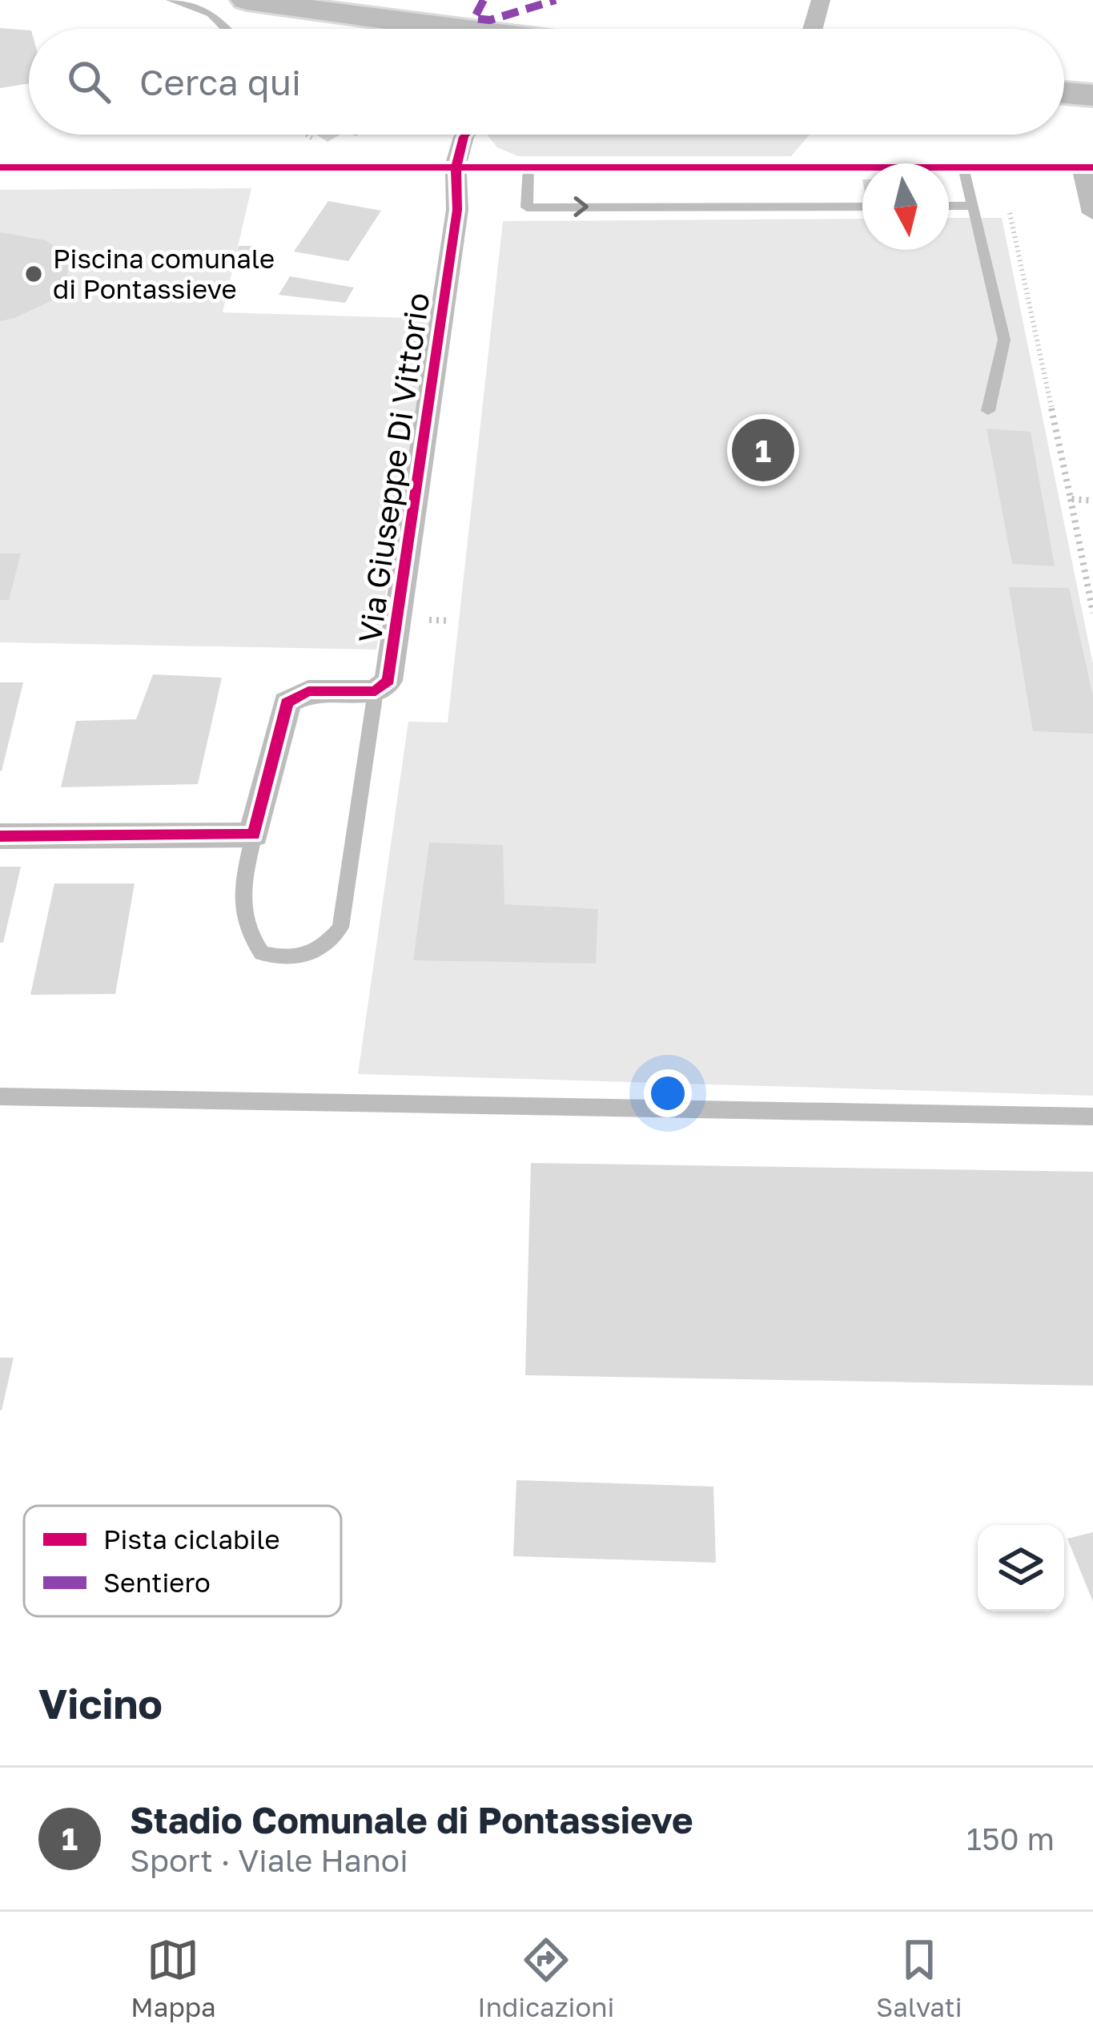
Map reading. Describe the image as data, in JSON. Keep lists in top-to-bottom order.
{
  "streets": {
    "street": ["Via Giuseppe Di Vittorio"]
  },
  "places": ["Piscina comunale di Pontassieve"],
  "legend": ["Pista ciclabile", "Sentiero"],
  "north": "bottom",
  "page": {
    "search": "Cerca qui",
    "pins": "1",
    "heading": "Vicino",
    "list": [
      {
        "mark": "1",
        "name": "Stadio Comunale di Pontassieve",
        "note": "Sport · Viale Hanoi",
        "value": "150 m"
      }
    ],
    "nav": ["Mappa", "Indicazioni", "Salvati"]
  }
}
